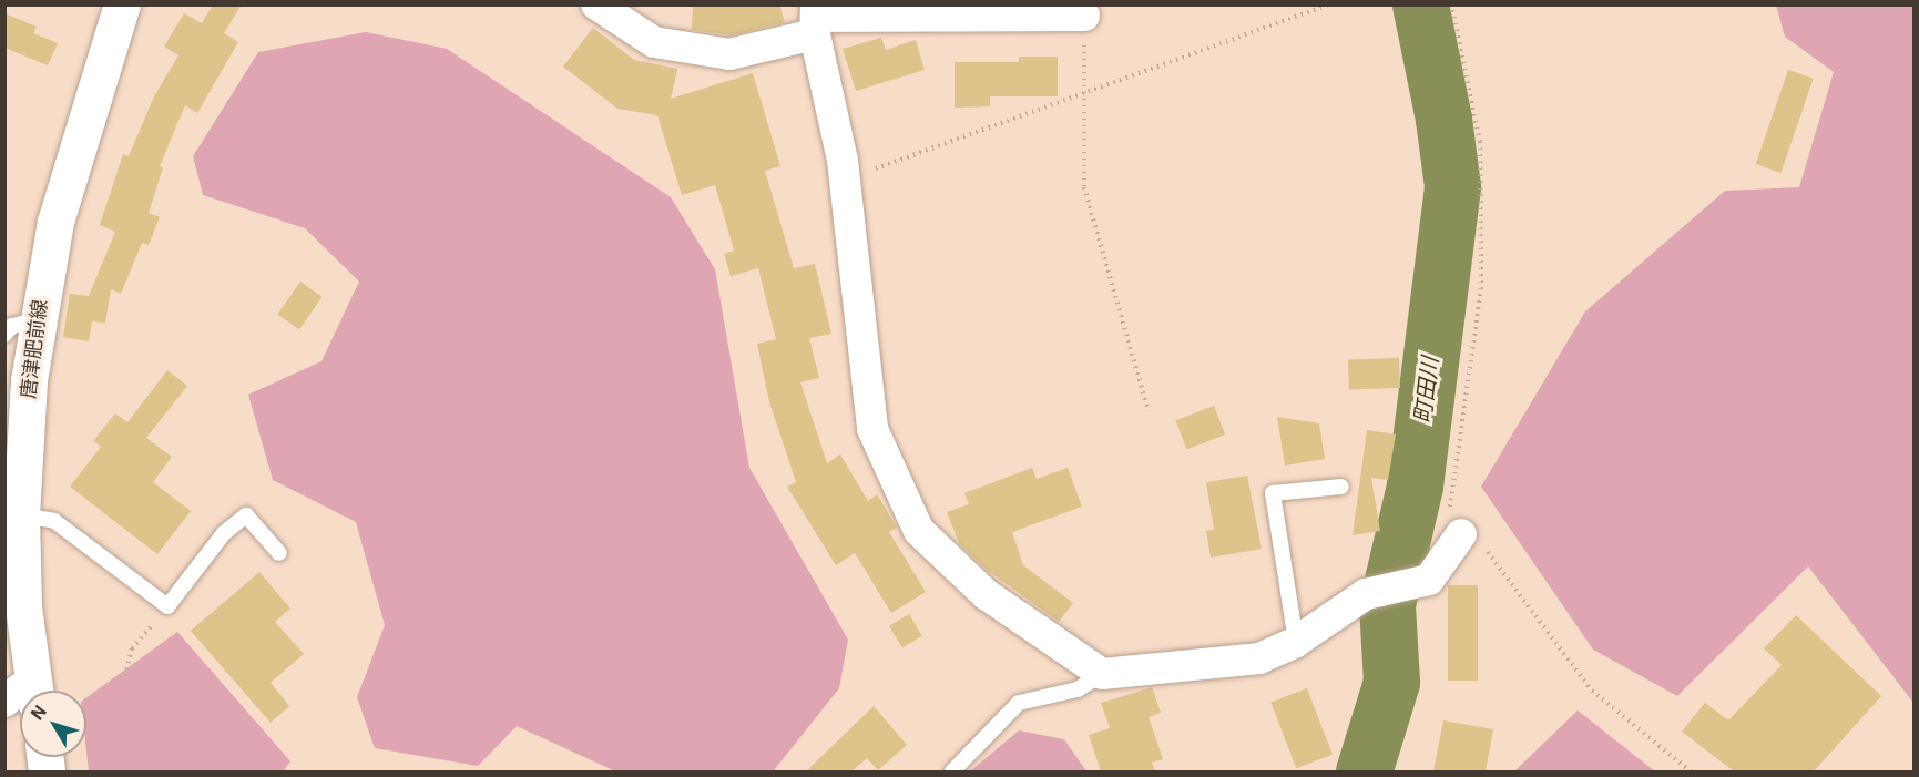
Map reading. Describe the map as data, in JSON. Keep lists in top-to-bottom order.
{
  "streets": {
    "main road": ["唐津肥前線"]
  },
  "water": ["町田川"],
  "north": "top left"
}
